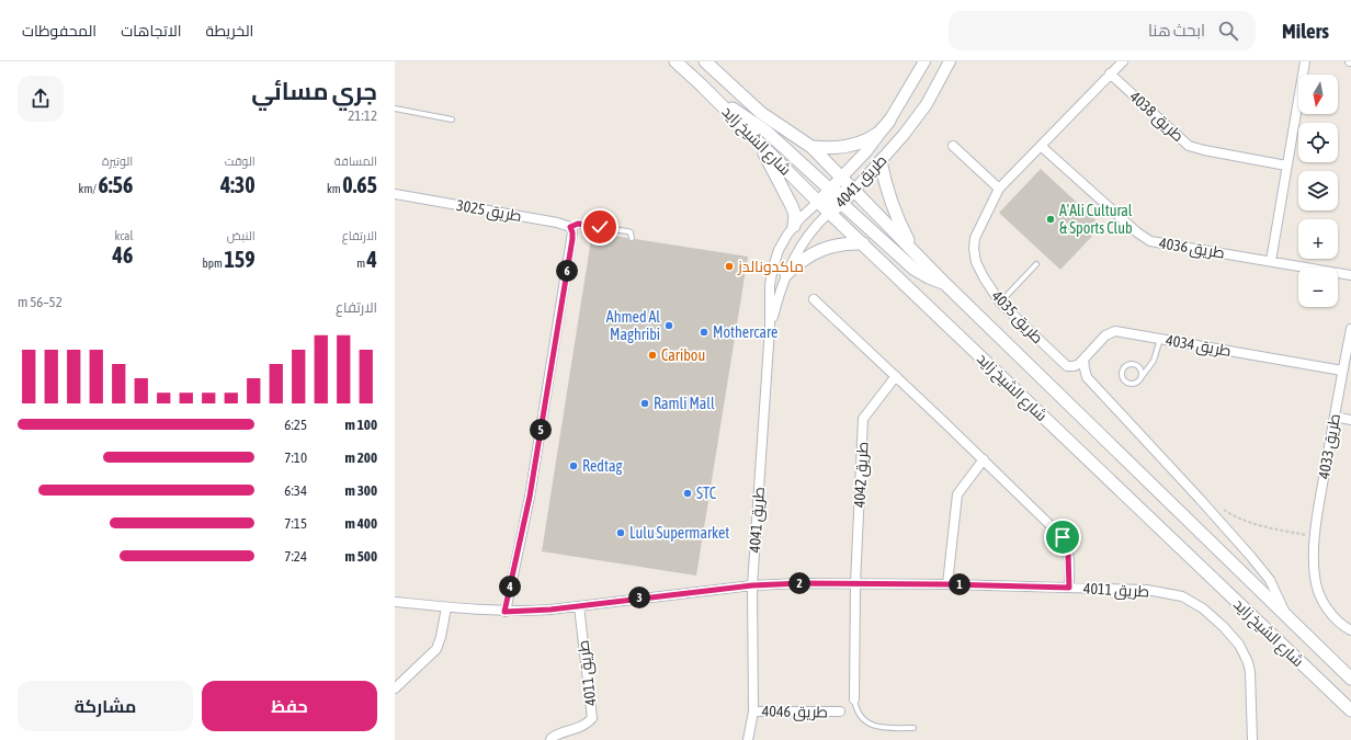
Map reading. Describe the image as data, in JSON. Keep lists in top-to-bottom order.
{
  "streets": {
    "main road": ["شارع الشيخ زايد"],
    "street": [
      "طريق 4038",
      "طريق 4041",
      "طريق 3025",
      "طريق 4036",
      "طريق 4035",
      "طريق 4034",
      "طريق 4033",
      "طريق 4042",
      "طريق 4011",
      "طريق 4046"
    ]
  },
  "crossings": [
    ["طريق 4038", "طريق 4035"],
    ["شارع الشيخ زايد", "طريق 4041"],
    ["طريق 4041", "طريق 4011"],
    ["طريق 4041", "طريق 4046"],
    ["طريق 4036", "طريق 4035"],
    ["طريق 4035", "طريق 4034"],
    ["طريق 4034", "طريق 4033"],
    ["طريق 4042", "طريق 4011"]
  ],
  "places": [
    "A'Ali Cultural & Sports Club",
    "ماكدونالدز",
    "Ahmed Al Maghribi",
    "Mothercare",
    "Caribou",
    "Ramli Mall",
    "Redtag",
    "STC",
    "Lulu Supermarket"
  ],
  "north": "bottom",
  "page": {
    "header": "Milers",
    "search": "ابحث هنا",
    "nav": ["الخريطة", "الاتجاهات", "المحفوظات"],
    "heading": ["جري مسائي", "21:12"],
    "map_buttons": ["+", "−"],
    "stats": [
      ["المسافة", "0.65 km"],
      ["الوقت", "4:30"],
      ["الوتيرة", "6:56 /km"],
      ["الارتفاع", "4 m"],
      ["النبض", "159 bpm"],
      ["kcal", "46"]
    ],
    "pins": [
      "6",
      "5",
      "2",
      "1",
      "4",
      "3"
    ],
    "chart": ["الارتفاع", "52–56 m"],
    "list": [
      {
        "name": "100 m",
        "note": "6:25"
      },
      {
        "name": "200 m",
        "note": "7:10"
      },
      {
        "name": "300 m",
        "note": "6:34"
      },
      {
        "name": "400 m",
        "note": "7:15"
      },
      {
        "name": "500 m",
        "note": "7:24"
      }
    ],
    "buttons": ["حفظ", "مشاركة"]
  }
}
